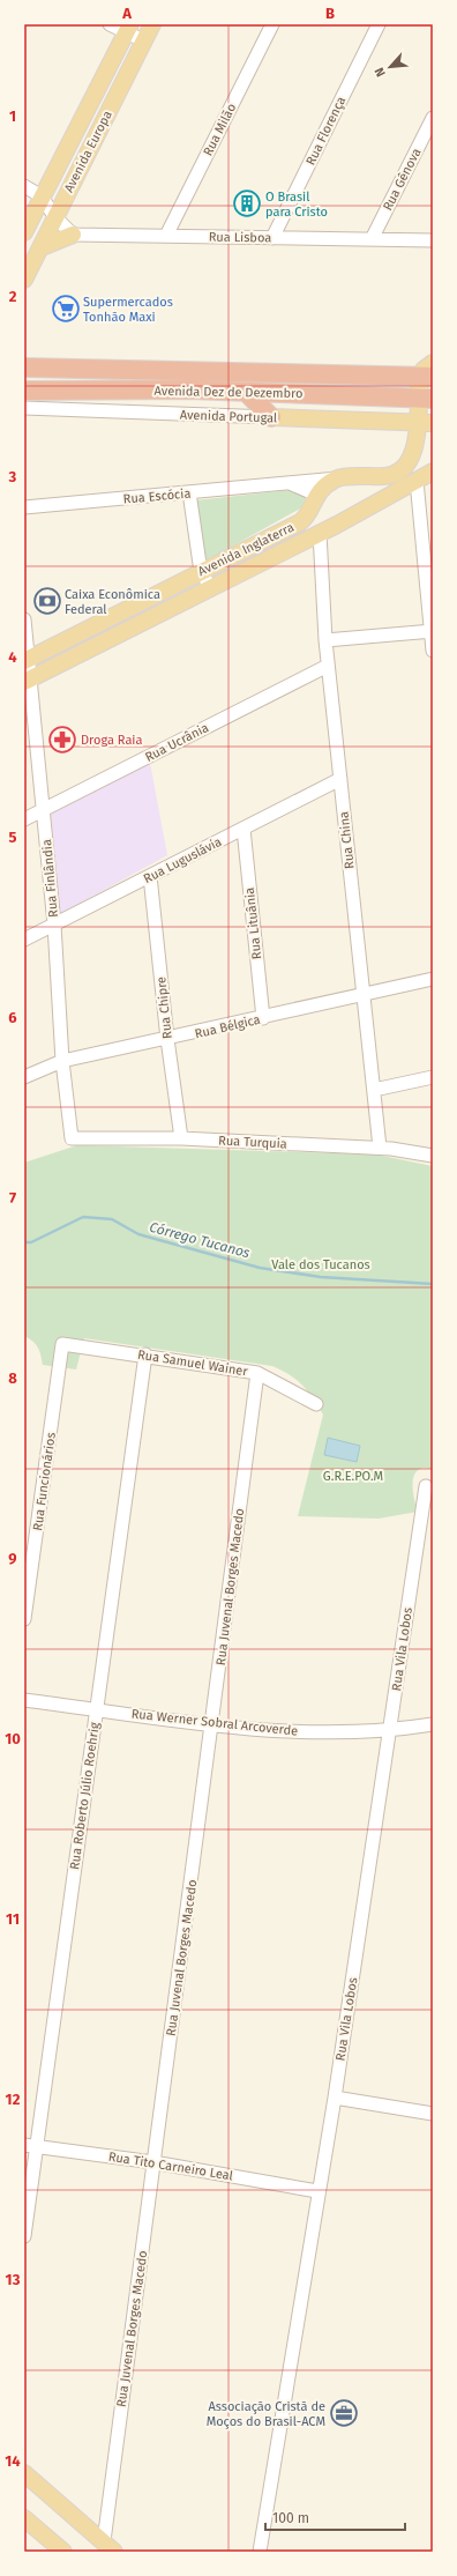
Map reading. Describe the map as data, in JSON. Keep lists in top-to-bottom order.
{
  "streets": {
    "highway": ["Avenida Dez de Dezembro"],
    "main road": ["Avenida Europa", "Avenida Portugal", "Avenida Inglaterra"],
    "street": [
      "Rua Milão",
      "Rua Florença",
      "Rua Gênova",
      "Rua Lisboa",
      "Rua Escócia",
      "Rua Ucrânia",
      "Rua China",
      "Rua Luguslávia",
      "Rua Finlândia",
      "Rua Lituânia",
      "Rua Chipre",
      "Rua Bélgica",
      "Rua Turquia",
      "Rua Samuel Wainer",
      "Rua Funcionários",
      "Rua Juvenal Borges Macedo",
      "Rua Vila Lobos",
      "Rua Werner Sobral Arcoverde",
      "Rua Roberto Júlio Roehrig",
      "Rua Tito Carneiro Leal"
    ]
  },
  "crossings": [
    ["Rua Milão", "Rua Lisboa"],
    ["Rua Florença", "Rua Lisboa"],
    ["Rua Gênova", "Rua Lisboa"],
    ["Rua Escócia", "Avenida Inglaterra"],
    ["Avenida Inglaterra", "Rua China"],
    ["Avenida Inglaterra", "Rua Finlândia"],
    ["Rua Ucrânia", "Rua China"],
    ["Rua Ucrânia", "Rua Finlândia"],
    ["Rua China", "Rua Luguslávia"],
    ["Rua China", "Rua Bélgica"],
    ["Rua China", "Rua Turquia"],
    ["Rua Luguslávia", "Rua Finlândia"],
    ["Rua Luguslávia", "Rua Lituânia"],
    ["Rua Luguslávia", "Rua Chipre"],
    ["Rua Finlândia", "Rua Bélgica"],
    ["Rua Finlândia", "Rua Turquia"],
    ["Rua Lituânia", "Rua Bélgica"],
    ["Rua Chipre", "Rua Bélgica"],
    ["Rua Chipre", "Rua Turquia"],
    ["Rua Samuel Wainer", "Rua Funcionários"],
    ["Rua Samuel Wainer", "Rua Juvenal Borges Macedo"],
    ["Rua Samuel Wainer", "Rua Roberto Júlio Roehrig"],
    ["Rua Juvenal Borges Macedo", "Rua Werner Sobral Arcoverde"],
    ["Rua Juvenal Borges Macedo", "Rua Tito Carneiro Leal"],
    ["Rua Vila Lobos", "Rua Werner Sobral Arcoverde"],
    ["Rua Vila Lobos", "Rua Tito Carneiro Leal"],
    ["Rua Werner Sobral Arcoverde", "Rua Roberto Júlio Roehrig"],
    ["Rua Roberto Júlio Roehrig", "Rua Tito Carneiro Leal"]
  ],
  "water": ["Córrego Tucanos"],
  "parks": ["Vale dos Tucanos", "G.R.E.PO.M"],
  "places": {
    "building": ["O Brasil para Cristo"],
    "supermarket": ["Supermercados Tonhão Maxi"],
    "bank": ["Caixa Econômica Federal"],
    "pharmacy": ["Droga Raia"],
    "office": ["Associação Cristã de Moços do Brasil-ACM"]
  },
  "scale_bar": "100 m",
  "north": "bottom left",
  "grid": {
    "columns": ["A", "B"],
    "rows": [
      "1",
      "2",
      "3",
      "4",
      "5",
      "6",
      "7",
      "8",
      "9",
      "10",
      "11",
      "12",
      "13",
      "14"
    ]
  }
}
